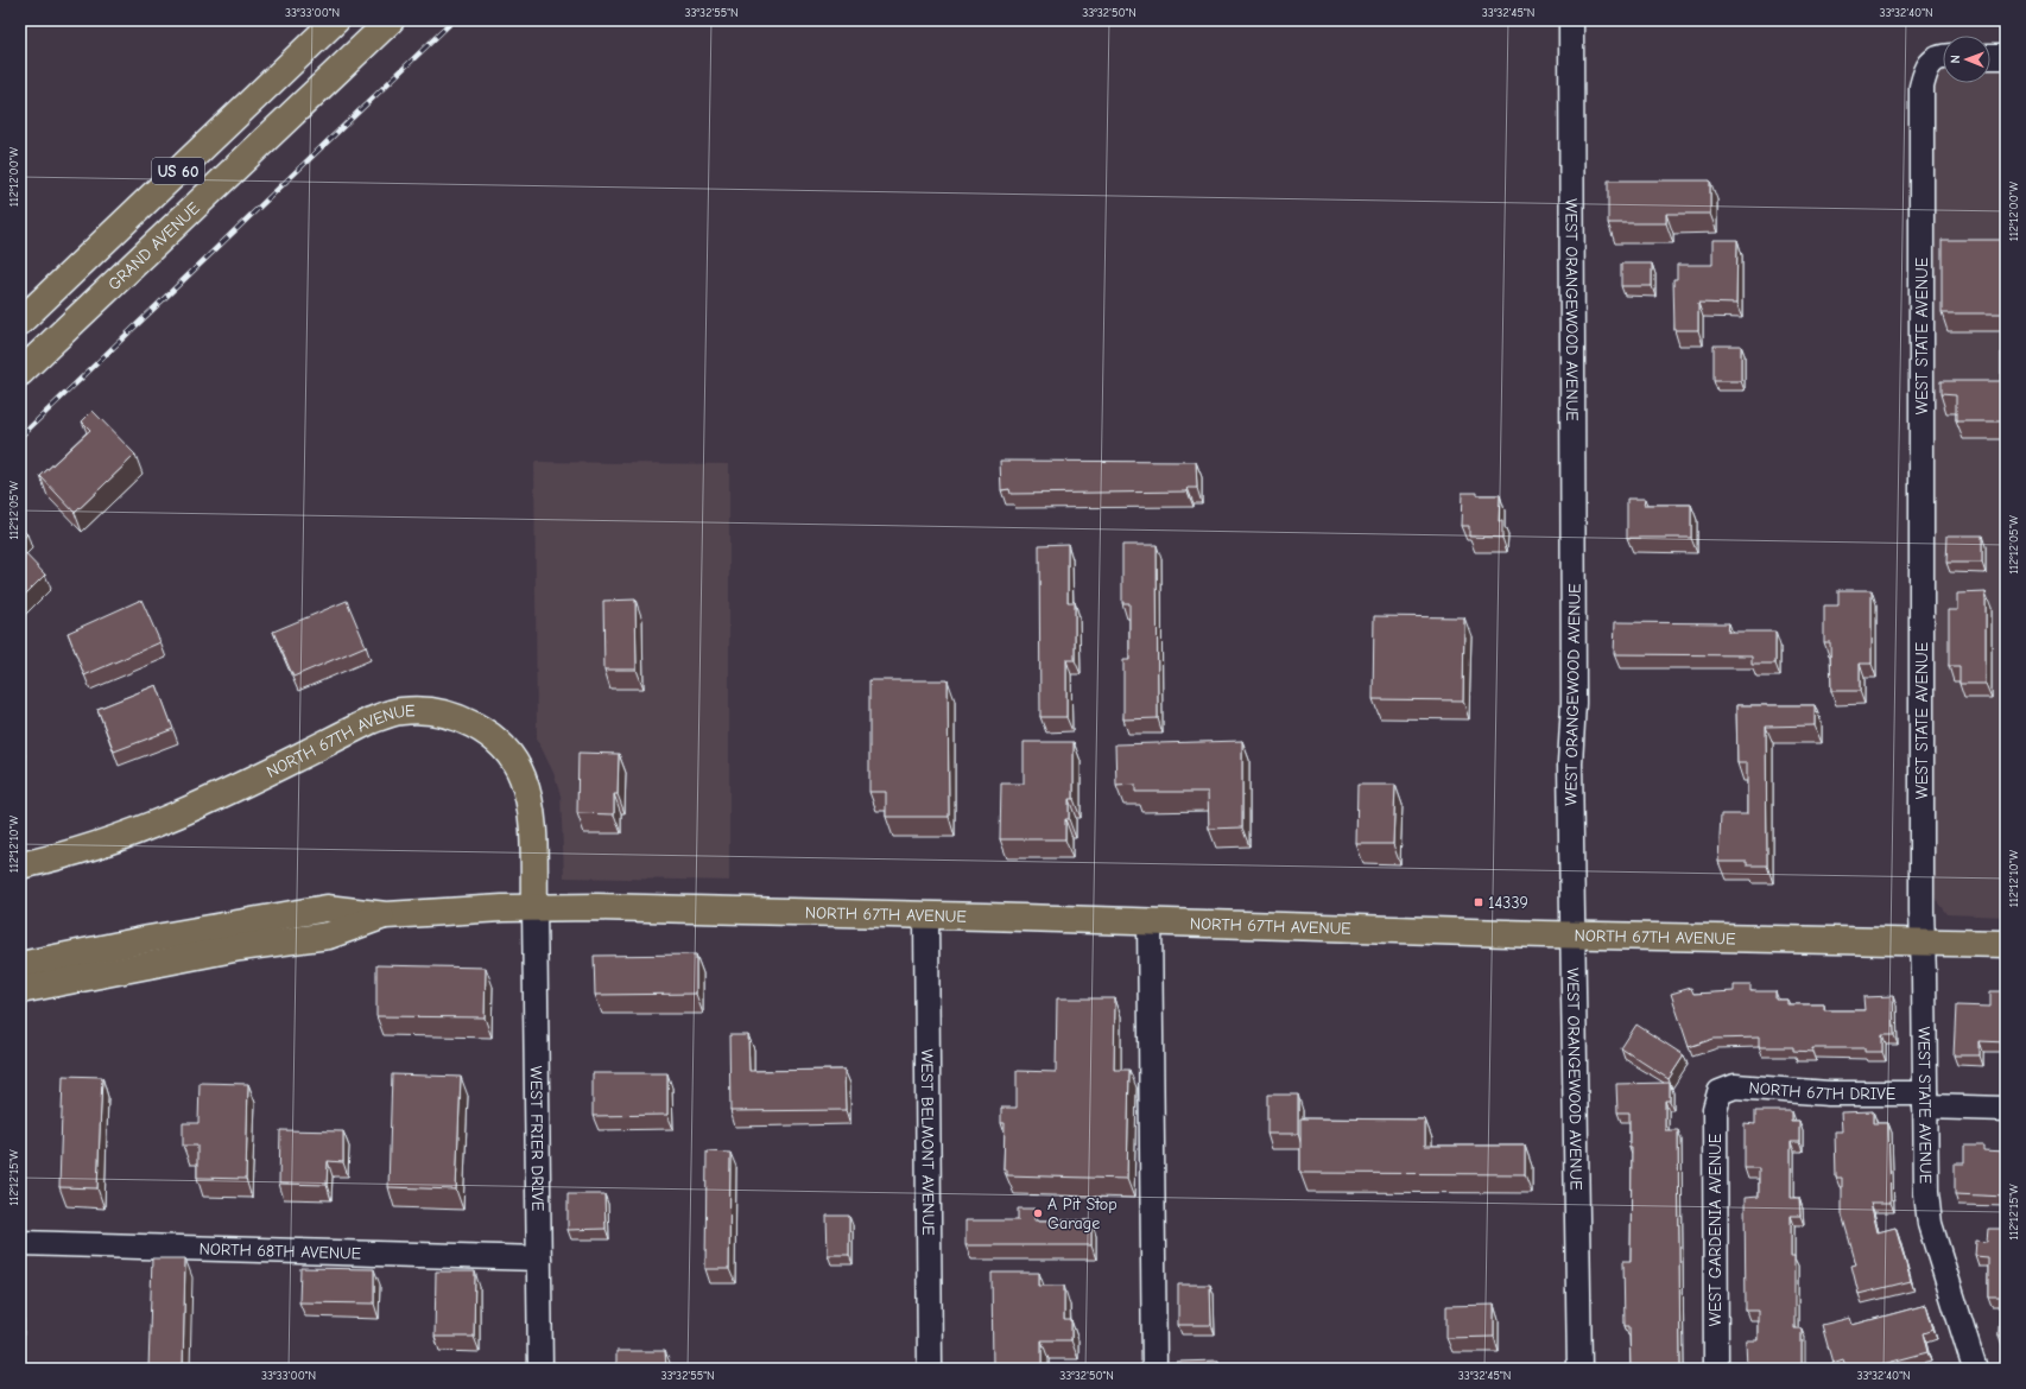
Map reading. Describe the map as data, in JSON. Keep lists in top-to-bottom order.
{
  "streets": {
    "main road": ["US 60", "GRAND AVENUE", "NORTH 67TH AVENUE"],
    "street": [
      "WEST ORANGEWOOD AVENUE",
      "WEST STATE AVENUE",
      "NORTH 67TH DRIVE",
      "WEST FRIER DRIVE",
      "WEST BELMONT AVENUE",
      "WEST GARDENIA AVENUE",
      "NORTH 68TH AVENUE"
    ]
  },
  "crossings": [
    ["WEST ORANGEWOOD AVENUE", "NORTH 67TH AVENUE"],
    ["WEST STATE AVENUE", "NORTH 67TH AVENUE"],
    ["WEST STATE AVENUE", "NORTH 67TH DRIVE"],
    ["NORTH 67TH AVENUE", "WEST FRIER DRIVE"],
    ["NORTH 67TH AVENUE", "WEST BELMONT AVENUE"],
    ["NORTH 67TH DRIVE", "WEST GARDENIA AVENUE"],
    ["WEST FRIER DRIVE", "NORTH 68TH AVENUE"]
  ],
  "places": {
    "transit": ["14339"],
    "other": ["A Pit Stop Garage"]
  },
  "north": "left",
  "coordinates": [
    "33°33'00\"N",
    "33°32'55\"N",
    "33°32'50\"N",
    "33°32'45\"N",
    "33°32'40\"N",
    "112°12'00\"W",
    "112°12'05\"W",
    "112°12'10\"W",
    "112°12'15\"W"
  ]
}
